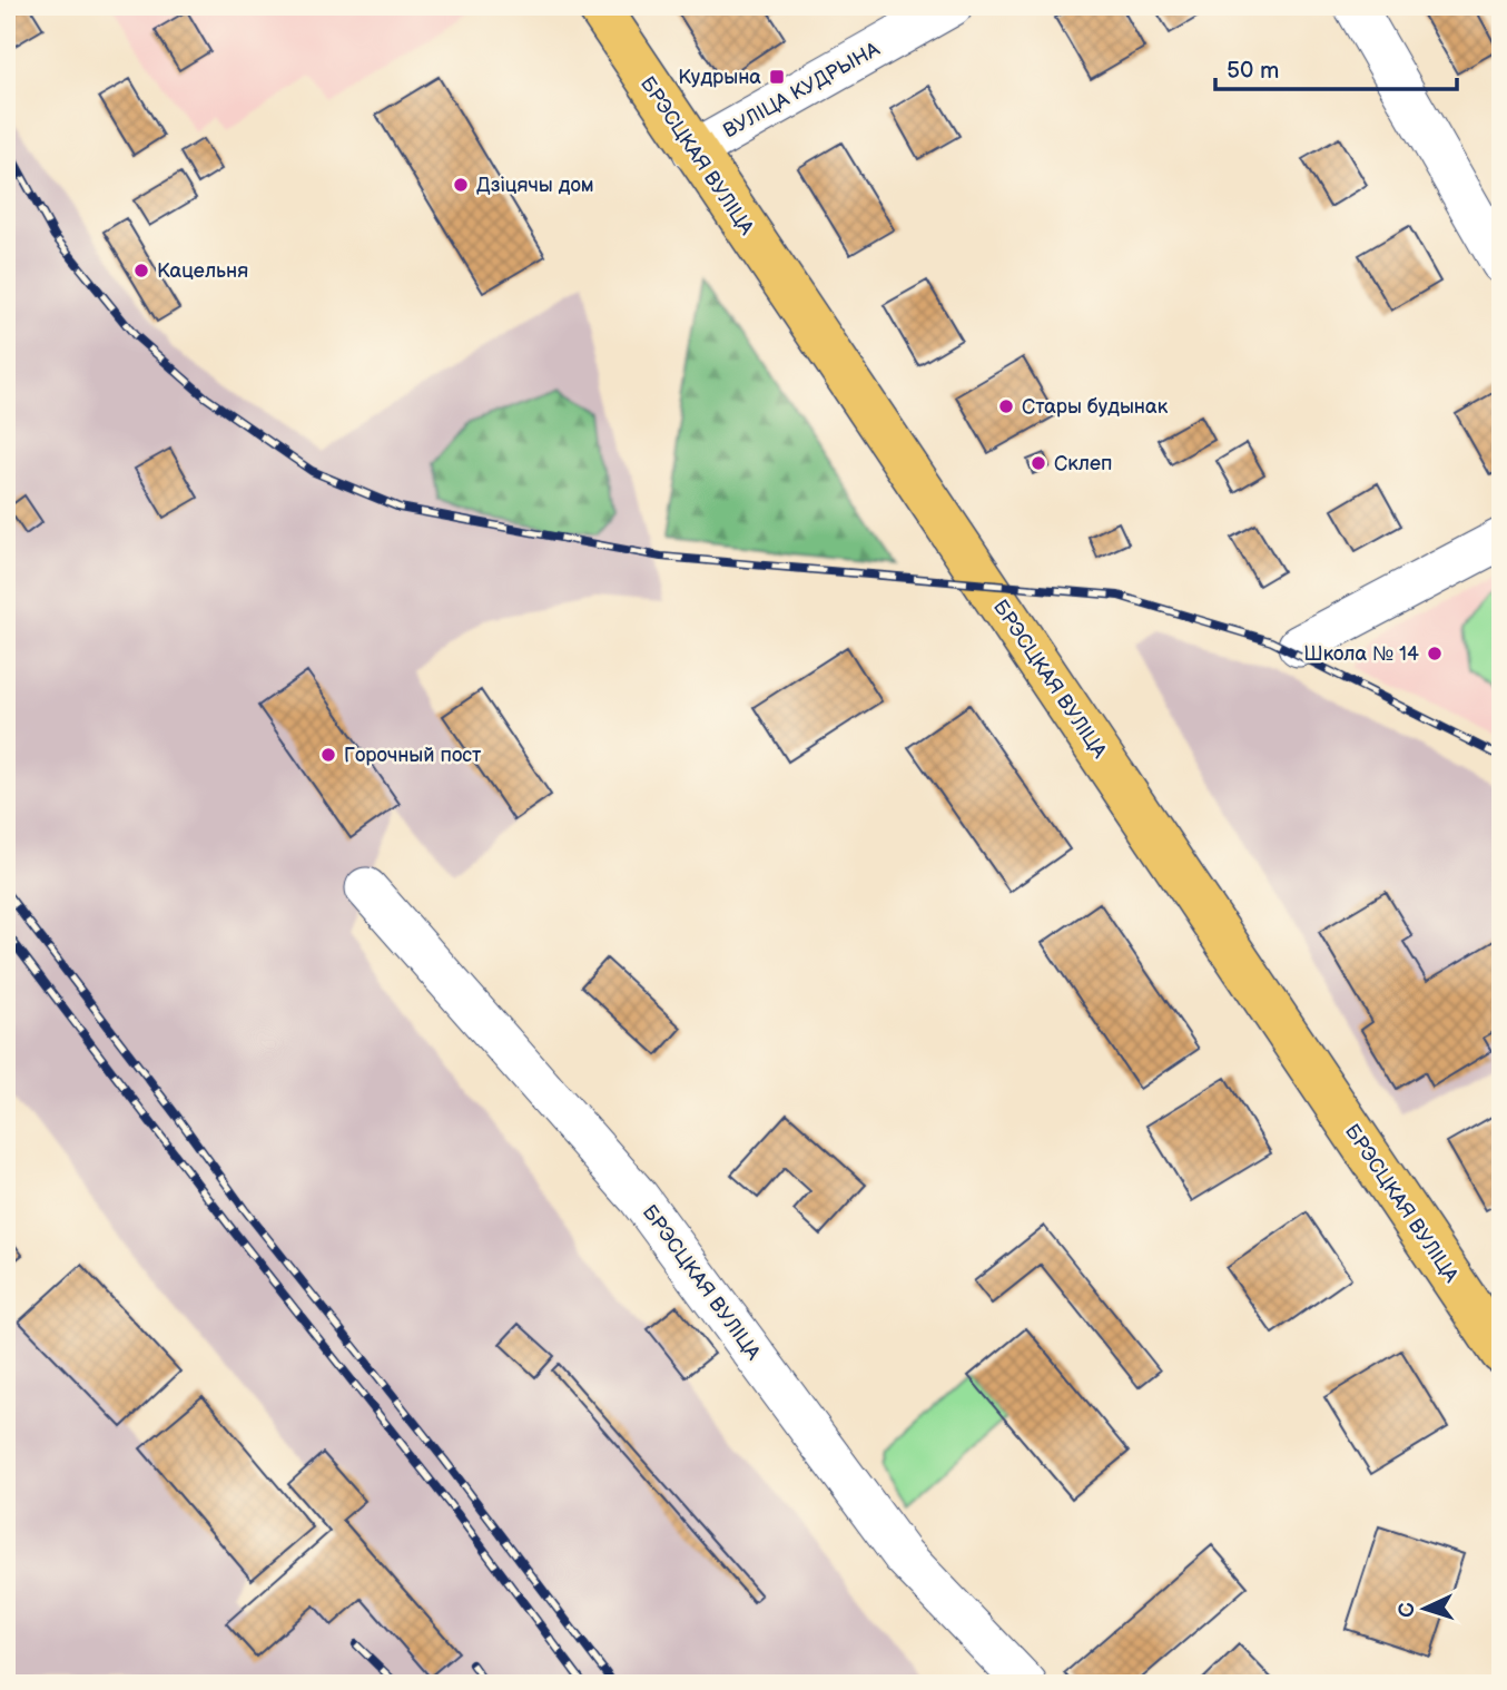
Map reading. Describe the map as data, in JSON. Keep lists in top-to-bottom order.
{
  "streets": {
    "main road": ["БРЭСЦКАЯ ВУЛІЦА"],
    "street": ["ВУЛІЦА КУДРЫНА"]
  },
  "crossings": [
    ["ВУЛІЦА КУДРЫНА", "БРЭСЦКАЯ ВУЛІЦА"]
  ],
  "places": {
    "transit": ["Кудрына"],
    "other": [
      "Дзіцячы дом",
      "Кацельня",
      "Стары будынак",
      "Склеп",
      "Школа № 14",
      "Горочный пост"
    ]
  },
  "scale_bar": "50 m",
  "north": "left"
}
